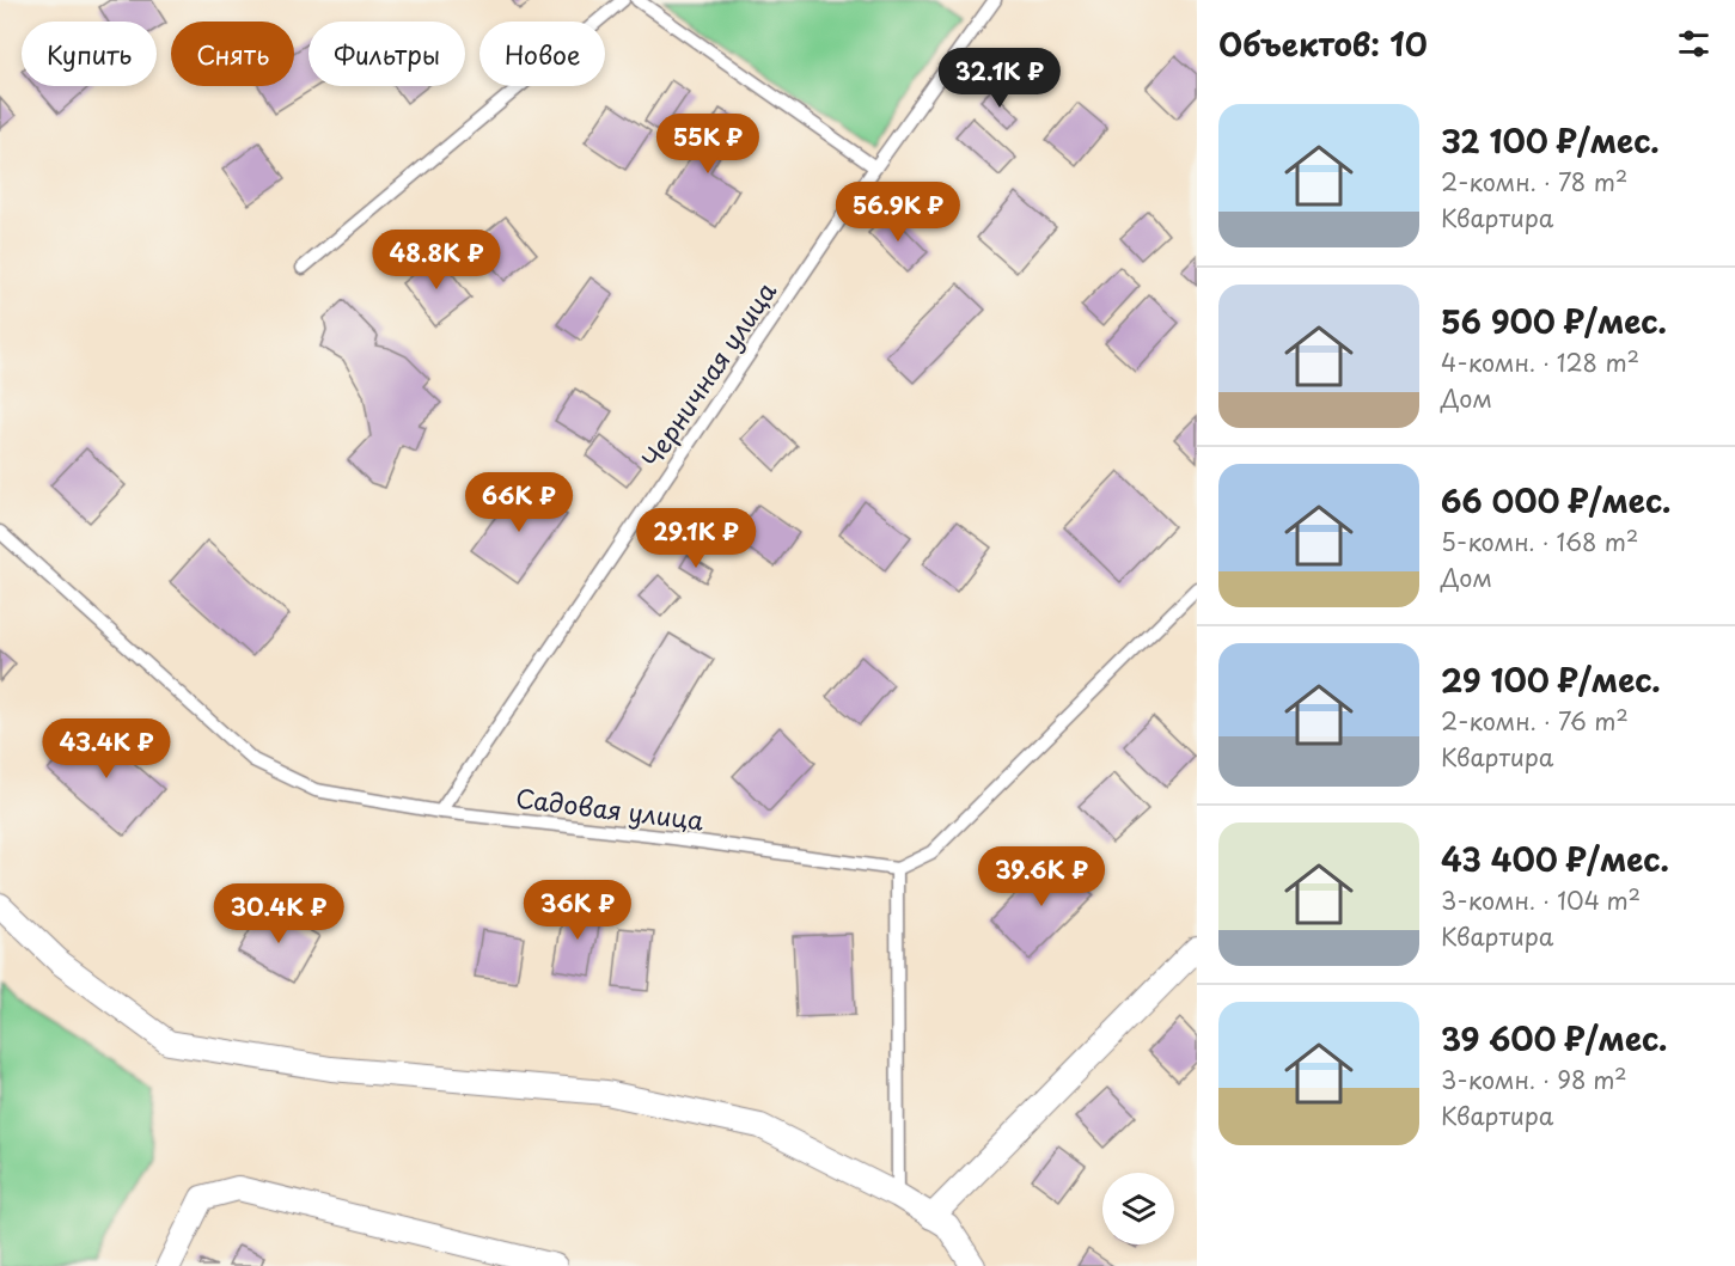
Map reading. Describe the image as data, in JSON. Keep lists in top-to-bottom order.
{
  "streets": {
    "lane": ["Черничная улица", "Садовая улица"]
  },
  "crossings": [
    ["Черничная улица", "Садовая улица"]
  ],
  "page": {
    "heading": "Объектов: 10",
    "chip": [
      "Купить",
      "Снять",
      "Фильтры",
      "Новое"
    ],
    "price": [
      "32.1K ₽",
      "55K ₽",
      "56.9K ₽",
      "48.8K ₽",
      "66K ₽",
      "29.1K ₽",
      "43.4K ₽",
      "39.6K ₽",
      "36K ₽",
      "30.4K ₽"
    ],
    "list": [
      {
        "name": "32 100 ₽/мес.",
        "note": "2-комн. · 78 m² · Квартира"
      },
      {
        "name": "56 900 ₽/мес.",
        "note": "4-комн. · 128 m² · Дом"
      },
      {
        "name": "66 000 ₽/мес.",
        "note": "5-комн. · 168 m² · Дом"
      },
      {
        "name": "29 100 ₽/мес.",
        "note": "2-комн. · 76 m² · Квартира"
      },
      {
        "name": "43 400 ₽/мес.",
        "note": "3-комн. · 104 m² · Квартира"
      },
      {
        "name": "39 600 ₽/мес.",
        "note": "3-комн. · 98 m² · Квартира"
      }
    ]
  }
}
